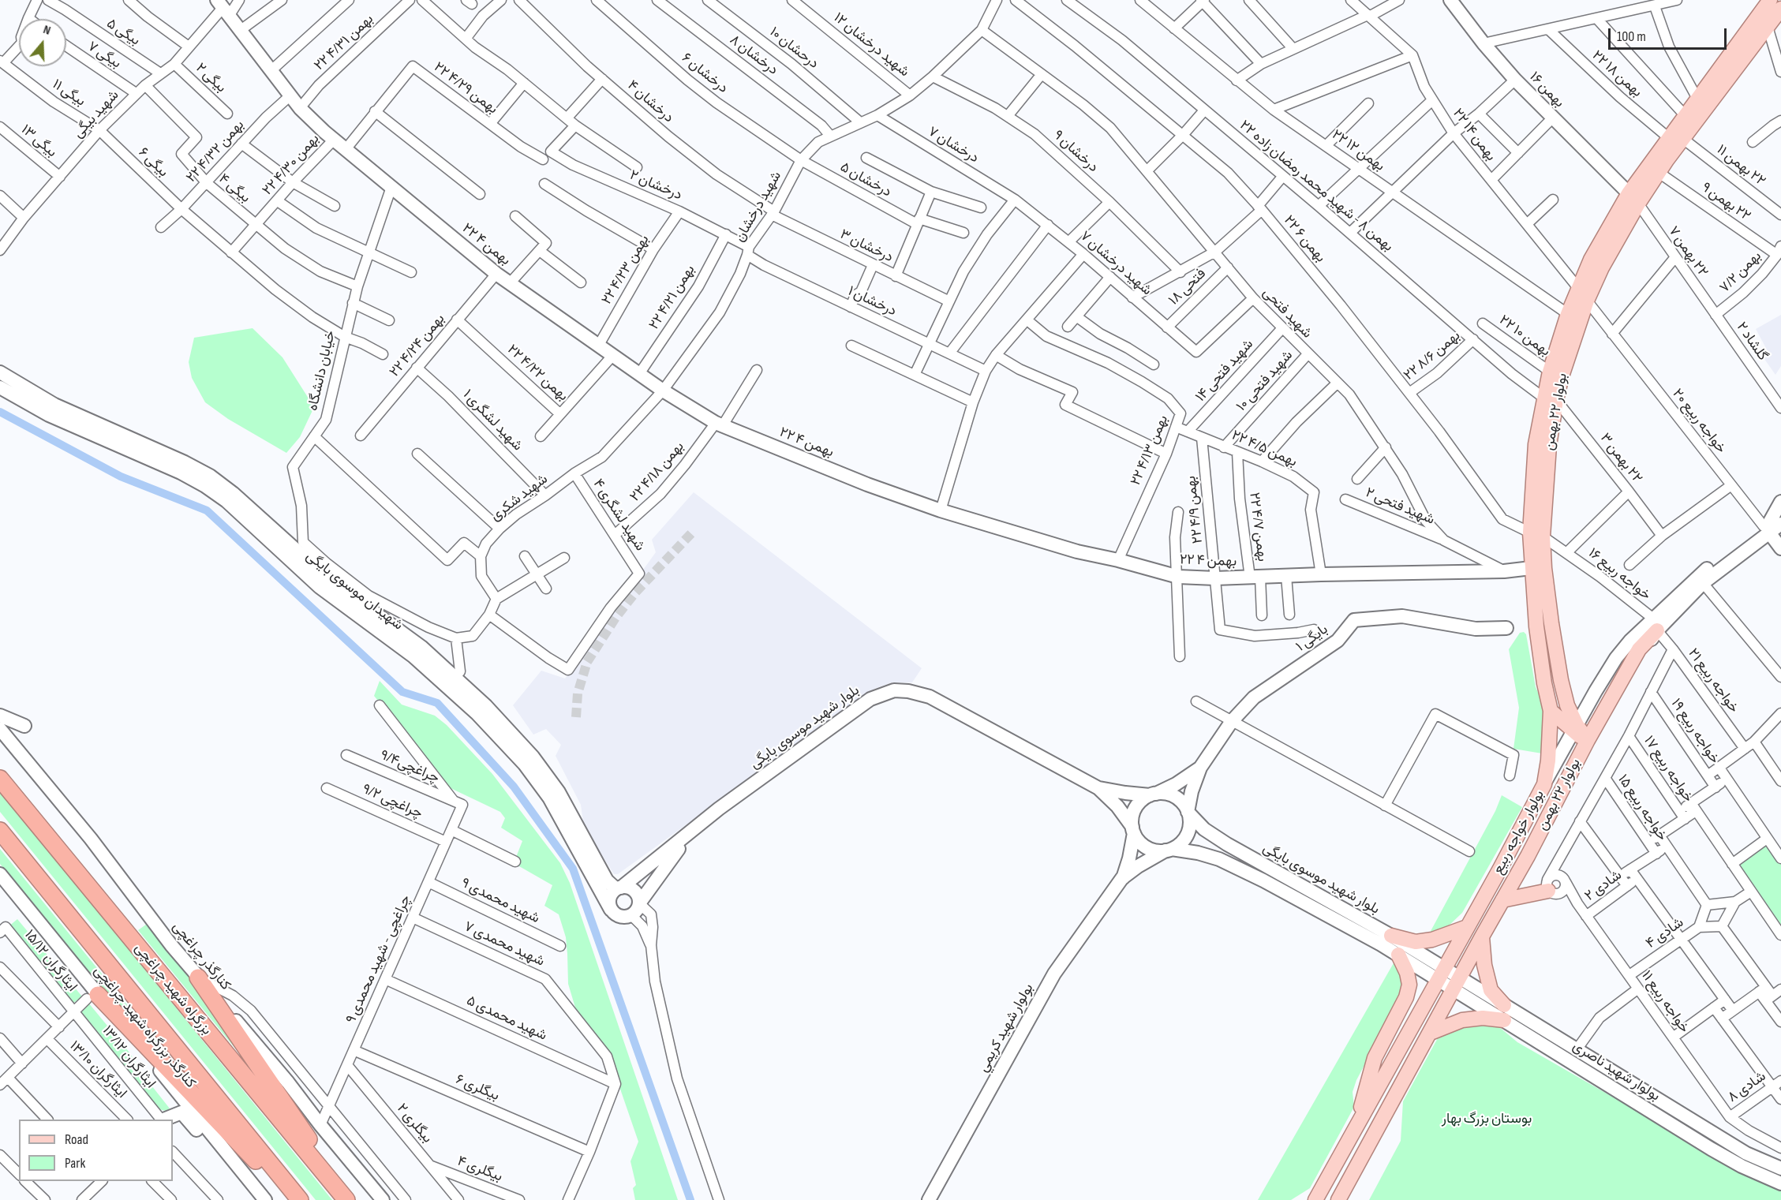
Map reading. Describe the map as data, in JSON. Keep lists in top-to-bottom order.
{
  "streets": {
    "highway": ["بزرگراه شهید چراغچی"],
    "main road": ["بولوار ۲۲ بهمن", "بولوار خواجه ربیع"],
    "street": [
      "بیگی ۵",
      "۲۲ بهمن ۴/۳۱",
      "شهید درخشان ۱۲",
      "درحشان ۱۰",
      "بیگی ۷",
      "درخشان ۸",
      "درخشان ۶",
      "۲۲ بهمن ۱۸",
      "بیگی ۲",
      "۲۲ بهمن ۴/۲۹",
      "بهمن ۱۶",
      "بیگی ۱۱",
      "درخشان ۴",
      "شهید بیگی",
      "۲۲ بهمن ۱۴",
      "بیگی ۱۳",
      "درخشان ۷",
      "۲۲ بهمن ۱۲",
      "۲۲ بهمن ۴/۳۲",
      "درخشان ۹",
      "بیگی ۶",
      "۲۲ بهمن ۴/۳۰",
      "٢٢ بهمن ١١",
      "درخشان ۵",
      "درخشان ۲",
      "۲۲ بهمن ۸ - شهید محمد رمضان زاده",
      "بیگی ۴",
      "٢٢ بهمن ۹",
      "شهید درخشان",
      "۲۲ بهمن ۶",
      "۲۲ بهمن ۴",
      "درخشان ۳",
      "٢٢ بهمن ٧",
      "شهید درخشان ۷",
      "۲۲ بهمن ۴/۲۳",
      "بهمن ۷/۲",
      "فتحی ۱۸",
      "۲۲ بهمن ۴/۲۱",
      "درخشان ۱",
      "شهید فتحی",
      "۲۲ بهمن ۱۰",
      "گلشاد ۲",
      "۲۲ بهمن ۴/۲۴",
      "۲۲ بهمن ۸/۶",
      "خیابان دانشگاه",
      "شهید فتحی ۱۴",
      "۲۲ بهمن ۴/۲۲",
      "شهید فتحی ۱۰",
      "شهید لشگری ۱",
      "خواجه ربیع ۲۰",
      "۲۲ بهمن ۴/۵",
      "۲۲ بهمن ۴/۱۳",
      "٢٢ بهمن ۳",
      "۲۲ بهمن ۴/۱۸",
      "شهید شکری",
      "شهید فتحی ۲",
      "۲۲ بهمن ۴/۹",
      "شهید لشگری ۴",
      "۲۲ بهمن ۴/۷",
      "خواجه ربیع ۱۶",
      "شهیدان موسوی بایگی",
      "بایگی ۱",
      "خواجه ربیع ۲۱",
      "بلوار شهید موسوی بایگی",
      "خواجه ربیع ۱۹",
      "۹/۴چراغچی",
      "خواجه ربیع ۱۷",
      "۹/۲ چراغچی",
      "خواجه ربیع ۱۵",
      "شادی ۲",
      "شهید محمدی ۹",
      "شادی ۴",
      "شهید محمدی ۷",
      "کنارگذر چراغچی",
      "۹ چراغچی - شهید محمدی",
      "ایثارگران ۱۵/۱۲",
      "خواجه ربیع ۱۱",
      "شهید محمدی ۵",
      "کنارگذر بزرگراه شهید چراغچی",
      "بولوار شهيد كريمي",
      "ایثارگران ۱۳/۱۲",
      "ایثارگران ۱۳/۱۰",
      "بولوار شهید ناصری",
      "شادی ۸",
      "بیگلری ۶",
      "بیگلری ۲",
      "بیگلری ۴"
    ]
  },
  "crossings": [
    ["بیگی ۵", "شهید بیگی"],
    ["۲۲ بهمن ۴/۳۱", "۲۲ بهمن ۴"],
    ["شهید درخشان ۱۲", "شهید درخشان"],
    ["درحشان ۱۰", "شهید درخشان"],
    ["بیگی ۷", "شهید بیگی"],
    ["درخشان ۸", "شهید درخشان"],
    ["درخشان ۶", "درخشان ۵"],
    ["درخشان ۶", "شهید درخشان"],
    ["۲۲ بهمن ۱۸", "بولوار ۲۲ بهمن"],
    ["بیگی ۲", "شهید بیگی"],
    ["۲۲ بهمن ۴/۲۹", "۲۲ بهمن ۴"],
    ["بهمن ۱۶", "٢٢ بهمن ٧"],
    ["بهمن ۱۶", "بولوار ۲۲ بهمن"],
    ["بیگی ۱۱", "شهید بیگی"],
    ["بیگی ۱۱", "بیگی ۶"],
    ["درخشان ۴", "شهید درخشان"],
    ["درخشان ۴", "درخشان ۳"],
    ["شهید بیگی", "بیگی ۱۳"],
    ["شهید بیگی", "بیگی ۶"],
    ["شهید بیگی", "بیگی ۴"],
    ["شهید بیگی", "۲۲ بهمن ۴"],
    ["۲۲ بهمن ۱۴", "بولوار ۲۲ بهمن"],
    ["درخشان ۷", "شهید درخشان"],
    ["درخشان ۷", "شهید درخشان ۷"],
    ["۲۲ بهمن ۱۲", "بولوار ۲۲ بهمن"],
    ["۲۲ بهمن ۴/۳۲", "بیگی ۶"],
    ["۲۲ بهمن ۴/۳۲", "بیگی ۴"],
    ["۲۲ بهمن ۴/۳۲", "۲۲ بهمن ۴"],
    ["درخشان ۹", "شهید درخشان"],
    ["بیگی ۶", "۲۲ بهمن ۴/۳۰"],
    ["بیگی ۶", "خیابان دانشگاه"],
    ["۲۲ بهمن ۴/۳۰", "بیگی ۴"],
    ["۲۲ بهمن ۴/۳۰", "۲۲ بهمن ۴"],
    ["٢٢ بهمن ١١", "بولوار ۲۲ بهمن"],
    ["درخشان ۵", "شهید درخشان"],
    ["درخشان ۲", "شهید درخشان"],
    ["درخشان ۲", "۲۲ بهمن ۴/۲۳"],
    ["درخشان ۲", "۲۲ بهمن ۴/۲۱"],
    ["درخشان ۲", "درخشان ۱"],
    ["۲۲ بهمن ۸ - شهید محمد رمضان زاده", "۲۲ بهمن ۸/۶"],
    ["۲۲ بهمن ۸ - شهید محمد رمضان زاده", "بولوار ۲۲ بهمن"],
    ["۲۲ بهمن ۸ - شهید محمد رمضان زاده", "٢٢ بهمن ۳"],
    ["بیگی ۴", "خیابان دانشگاه"],
    ["٢٢ بهمن ۹", "بهمن ۷/۲"],
    ["٢٢ بهمن ۹", "بولوار ۲۲ بهمن"],
    ["شهید درخشان", "۲۲ بهمن ۴"],
    ["شهید درخشان", "درخشان ۳"],
    ["شهید درخشان", "درخشان ۱"],
    ["شهید درخشان", "شهید فتحی"],
    ["شهید درخشان", "شهید شکری"],
    ["شهید درخشان", "شهید لشگری ۴"],
    ["۲۲ بهمن ۶", "۲۲ بهمن ۸/۶"],
    ["۲۲ بهمن ۶", "بولوار ۲۲ بهمن"],
    ["۲۲ بهمن ۶", "خواجه ربیع ۱۶"],
    ["۲۲ بهمن ۴", "۲۲ بهمن ۴/۲۳"],
    ["۲۲ بهمن ۴", "۲۲ بهمن ۴/۲۱"],
    ["۲۲ بهمن ۴", "شهید فتحی"],
    ["۲۲ بهمن ۴", "۲۲ بهمن ۴/۲۴"],
    ["۲۲ بهمن ۴", "خیابان دانشگاه"],
    ["۲۲ بهمن ۴", "۲۲ بهمن ۴/۲۲"],
    ["۲۲ بهمن ۴", "بولوار ۲۲ بهمن"],
    ["۲۲ بهمن ۴", "۲۲ بهمن ۴/۵"],
    ["۲۲ بهمن ۴", "۲۲ بهمن ۴/۱۳"],
    ["۲۲ بهمن ۴", "۲۲ بهمن ۴/۱۸"],
    ["۲۲ بهمن ۴", "۲۲ بهمن ۴/۹"],
    ["۲۲ بهمن ۴", "۲۲ بهمن ۴/۷"],
    ["٢٢ بهمن ٧", "بهمن ۷/۲"],
    ["٢٢ بهمن ٧", "گلشاد ۲"],
    ["٢٢ بهمن ٧", "بولوار ۲۲ بهمن"],
    ["شهید درخشان ۷", "فتحی ۱۸"],
    ["شهید درخشان ۷", "شهید فتحی"],
    ["بهمن ۷/۲", "گلشاد ۲"],
    ["فتحی ۱۸", "شهید فتحی"],
    ["شهید فتحی", "شهید فتحی ۱۴"],
    ["شهید فتحی", "شهید فتحی ۱۰"],
    ["شهید فتحی", "شهید فتحی ۲"],
    ["۲۲ بهمن ۱۰", "بولوار ۲۲ بهمن"],
    ["۲۲ بهمن ۴/۲۴", "۲۲ بهمن ۴/۲۲"],
    ["۲۲ بهمن ۴/۲۴", "شهید لشگری ۱"],
    ["شهید فتحی ۱۴", "۲۲ بهمن ۴/۵"],
    ["شهید فتحی ۱۰", "۲۲ بهمن ۴/۵"],
    ["بولوار ۲۲ بهمن", "خواجه ربیع ۲۰"],
    ["بولوار ۲۲ بهمن", "٢٢ بهمن ۳"],
    ["بولوار ۲۲ بهمن", "خواجه ربیع ۱۶"],
    ["بولوار ۲۲ بهمن", "بولوار خواجه ربیع"],
    ["شهید لشگری ۱", "شهید شکری"],
    ["خواجه ربیع ۲۰", "بولوار خواجه ربیع"],
    ["۲۲ بهمن ۴/۵", "۲۲ بهمن ۴/۱۳"],
    ["۲۲ بهمن ۴/۵", "۲۲ بهمن ۴/۹"],
    ["۲۲ بهمن ۴/۵", "۲۲ بهمن ۴/۷"],
    ["۲۲ بهمن ۴/۱۸", "شهید لشگری ۴"],
    ["شهید شکری", "شهید لشگری ۴"],
    ["خواجه ربیع ۱۶", "خواجه ربیع ۲۱"],
    ["خواجه ربیع ۱۶", "بولوار خواجه ربیع"],
    ["شهیدان موسوی بایگی", "بلوار شهید موسوی بایگی"],
    ["خواجه ربیع ۲۱", "بولوار خواجه ربیع"],
    ["بلوار شهید موسوی بایگی", "بولوار خواجه ربیع"],
    ["بلوار شهید موسوی بایگی", "بولوار شهيد كريمي"],
    ["بلوار شهید موسوی بایگی", "بولوار شهید ناصری"],
    ["۹/۴چراغچی", "۹ چراغچی - شهید محمدی"],
    ["۹/۲ چراغچی", "۹ چراغچی - شهید محمدی"],
    ["بولوار خواجه ربیع", "بولوار شهید ناصری"],
    ["شادی ۲", "خواجه ربیع ۱۱"],
    ["شهید محمدی ۹", "۹ چراغچی - شهید محمدی"],
    ["شادی ۴", "خواجه ربیع ۱۱"],
    ["شهید محمدی ۷", "۹ چراغچی - شهید محمدی"],
    ["شهید محمدی ۷", "شهید محمدی ۵"],
    ["کنارگذر چراغچی", "۹ چراغچی - شهید محمدی"],
    ["۹ چراغچی - شهید محمدی", "شهید محمدی ۵"],
    ["۹ چراغچی - شهید محمدی", "بیگلری ۶"],
    ["۹ چراغچی - شهید محمدی", "بیگلری ۲"],
    ["ایثارگران ۱۵/۱۲", "ایثارگران ۱۳/۱۲"],
    ["خواجه ربیع ۱۱", "شادی ۸"],
    ["بیگلری ۲", "بیگلری ۴"]
  ],
  "parks": ["بوستان بزرگ بهار"],
  "legend": ["Road", "Park"],
  "scale_bar": "100 m",
  "north": "top"
}
